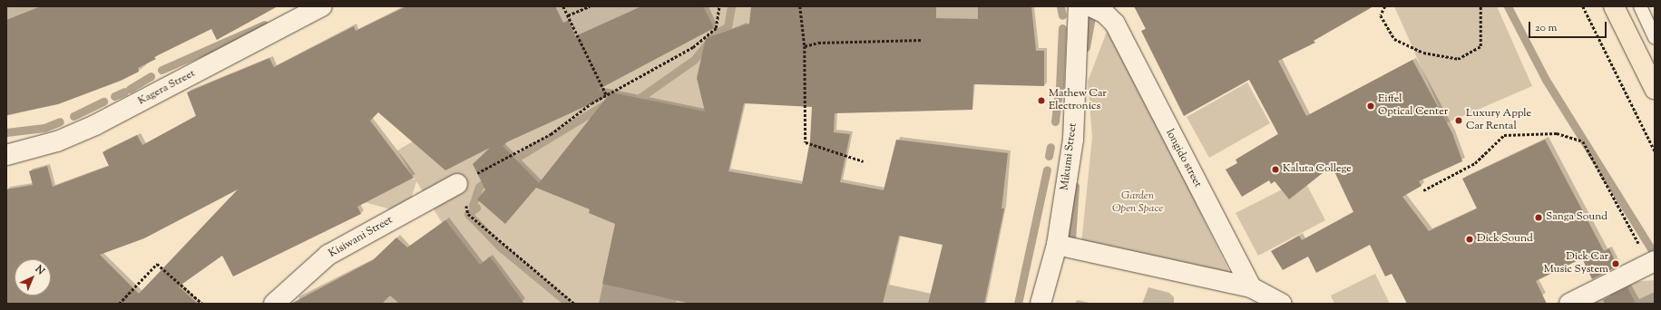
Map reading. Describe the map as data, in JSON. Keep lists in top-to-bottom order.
{
  "streets": {
    "street": [
      "Kagera Street",
      "Mikumi Street",
      "longido street",
      "Kisiwani Street"
    ]
  },
  "parks": ["Garden Open Space"],
  "places": [
    "Mathew Car Electronics",
    "Eiffel Optical Center",
    "Luxury Apple Car Rental",
    "Kaluta College",
    "Sanga Sound",
    "Dick Sound",
    "Dick Car Music System"
  ],
  "scale_bar": "20 m",
  "north": "top right"
}
